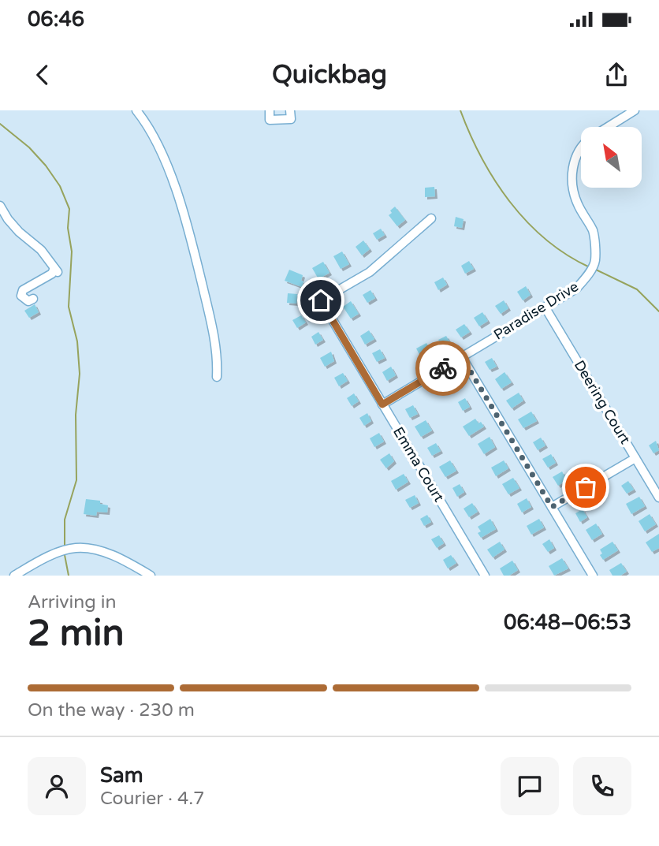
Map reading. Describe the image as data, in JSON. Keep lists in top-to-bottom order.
{
  "streets": {
    "street": ["Paradise Drive", "Deering Court", "Emma Court"]
  },
  "crossings": [
    ["Paradise Drive", "Deering Court"],
    ["Paradise Drive", "Emma Court"]
  ],
  "north": "top left",
  "page": {
    "status": "06:46",
    "header": "Quickbag",
    "heading": ["2 min", "Arriving in", "06:48–06:53"],
    "panel": ["Sam", "Courier · 4.7"],
    "bar": "On the way · 230 m"
  }
}
